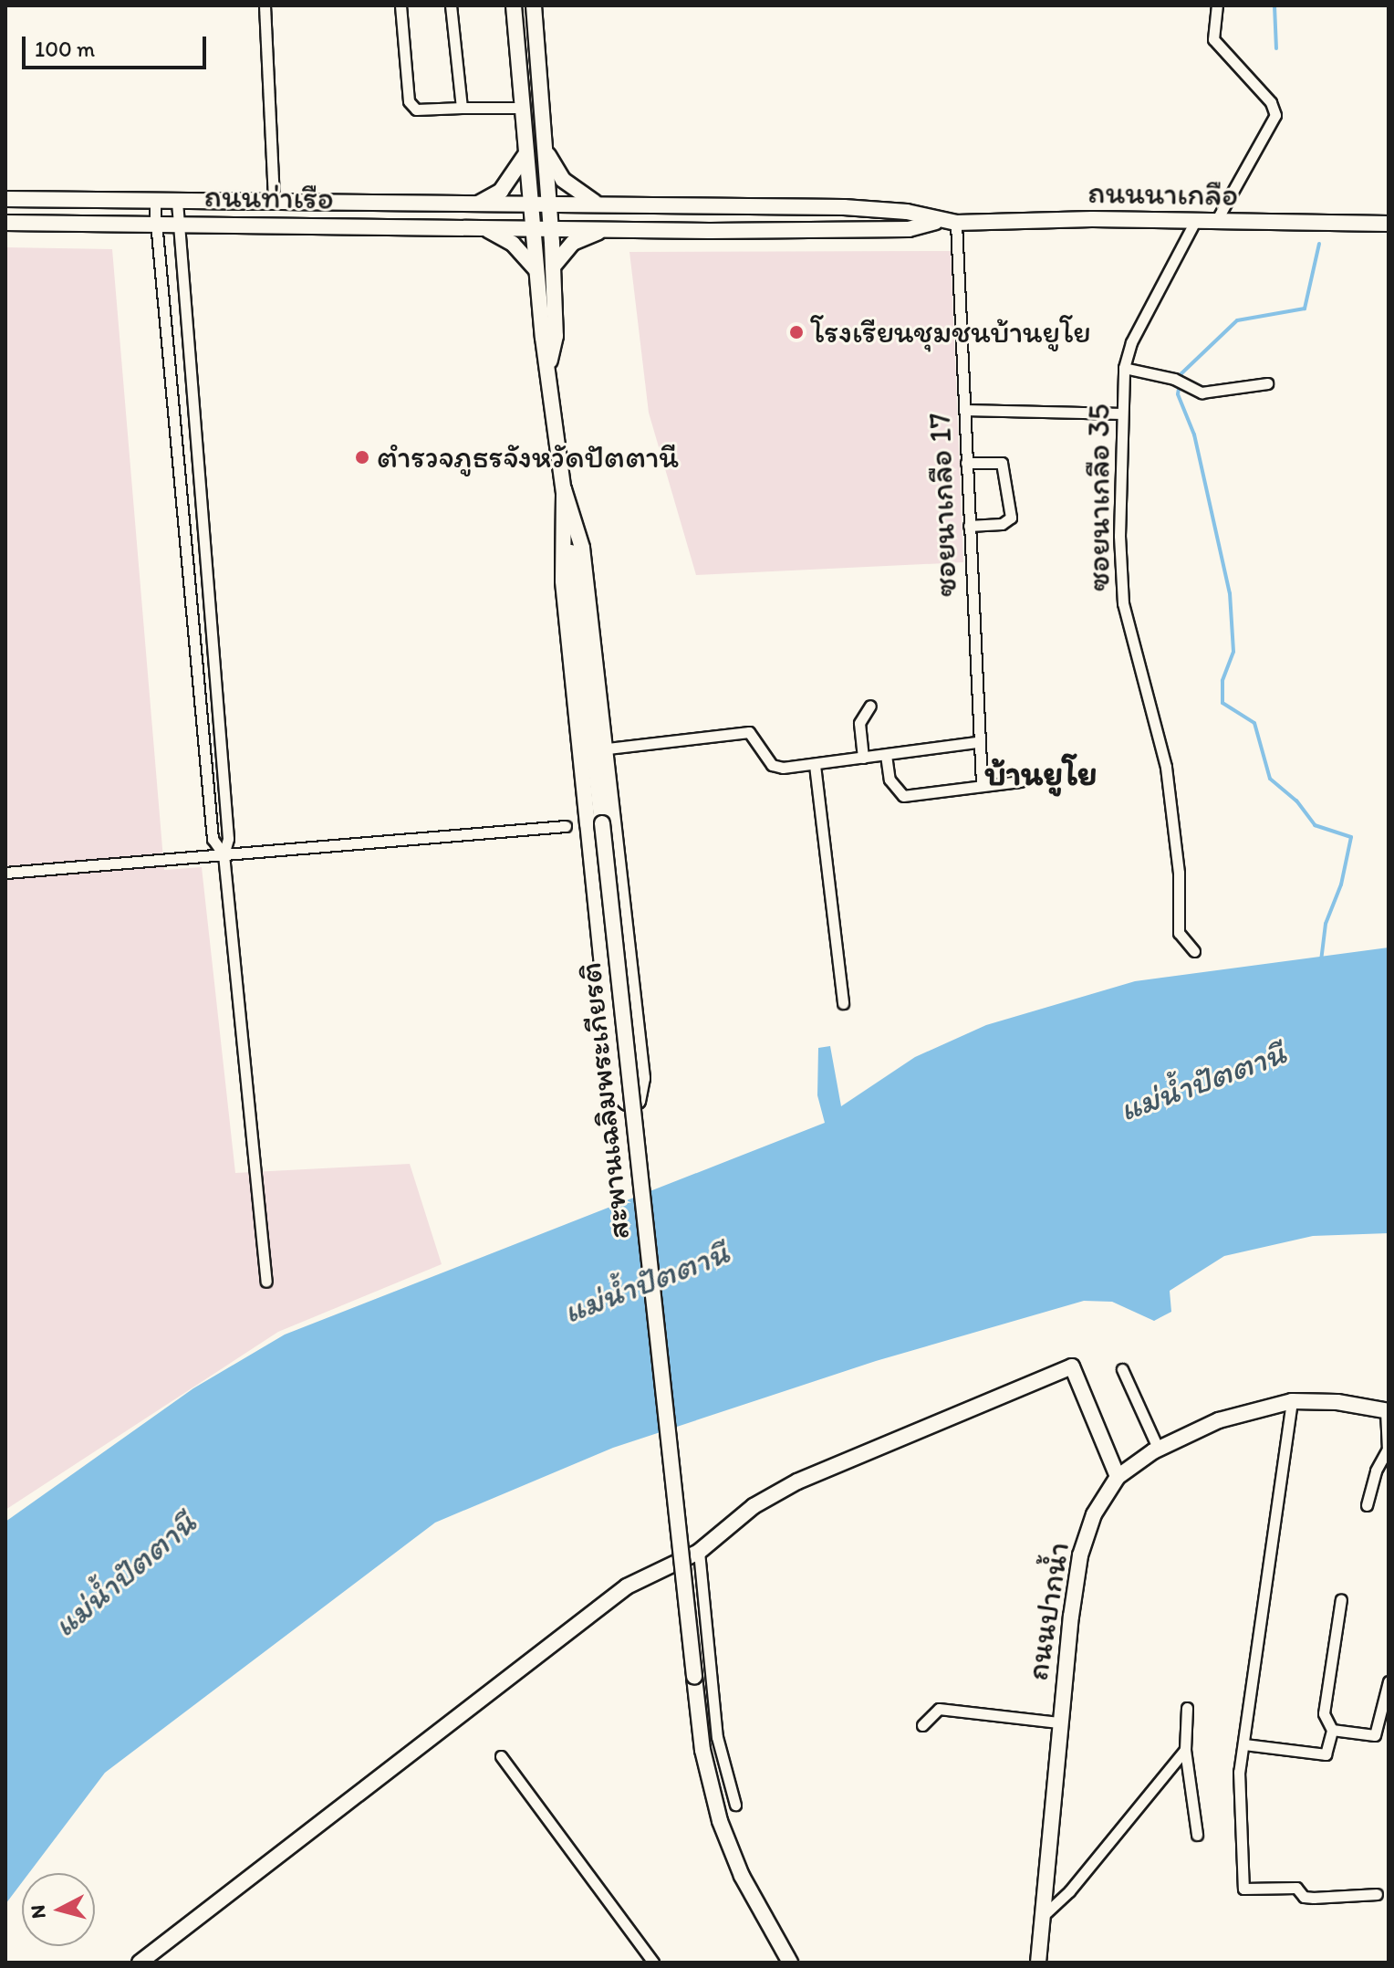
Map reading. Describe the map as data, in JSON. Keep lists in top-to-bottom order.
{
  "streets": {
    "main road": [
      "ถนนนาเกลือ",
      "ถนนท่าเรือ",
      "สะพานเฉลิมพระเกียรติ",
      "ถนนปากน้ำ"
    ],
    "street": ["ซอยนาเกลือ 35", "ซอยนาเกลือ 17"]
  },
  "crossings": [
    ["ถนนนาเกลือ", "ถนนท่าเรือ"],
    ["ถนนนาเกลือ", "ซอยนาเกลือ 35"],
    ["ถนนนาเกลือ", "ซอยนาเกลือ 17"]
  ],
  "districts": ["บ้านยูโย"],
  "water": ["แม่น้ำปัตตานี"],
  "places": ["โรงเรียนชุมชนบ้านยูโย", "ตำรวจภูธรจังหวัดปัตตานี"],
  "scale_bar": "100 m",
  "north": "left"
}
